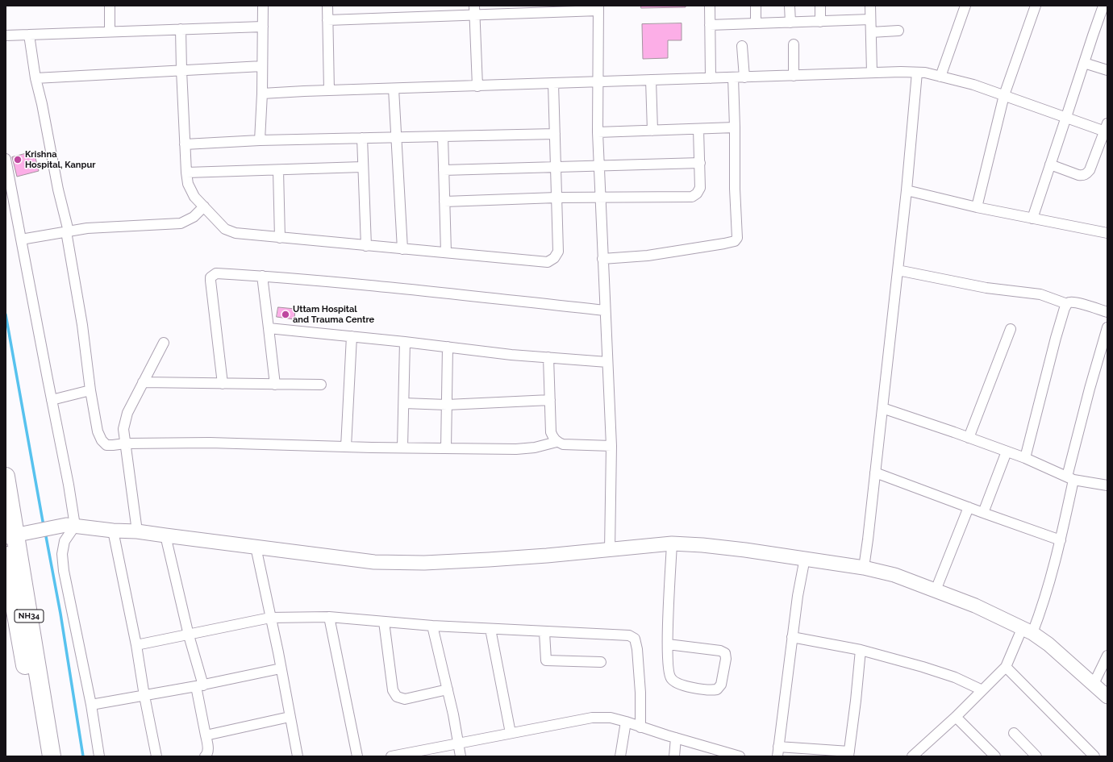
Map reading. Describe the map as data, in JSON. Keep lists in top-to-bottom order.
{
  "streets": {
    "highway": ["NH34"]
  },
  "places": ["Krishna Hospital, Kanpur", "Uttam Hospital and Trauma Centre"]
}
